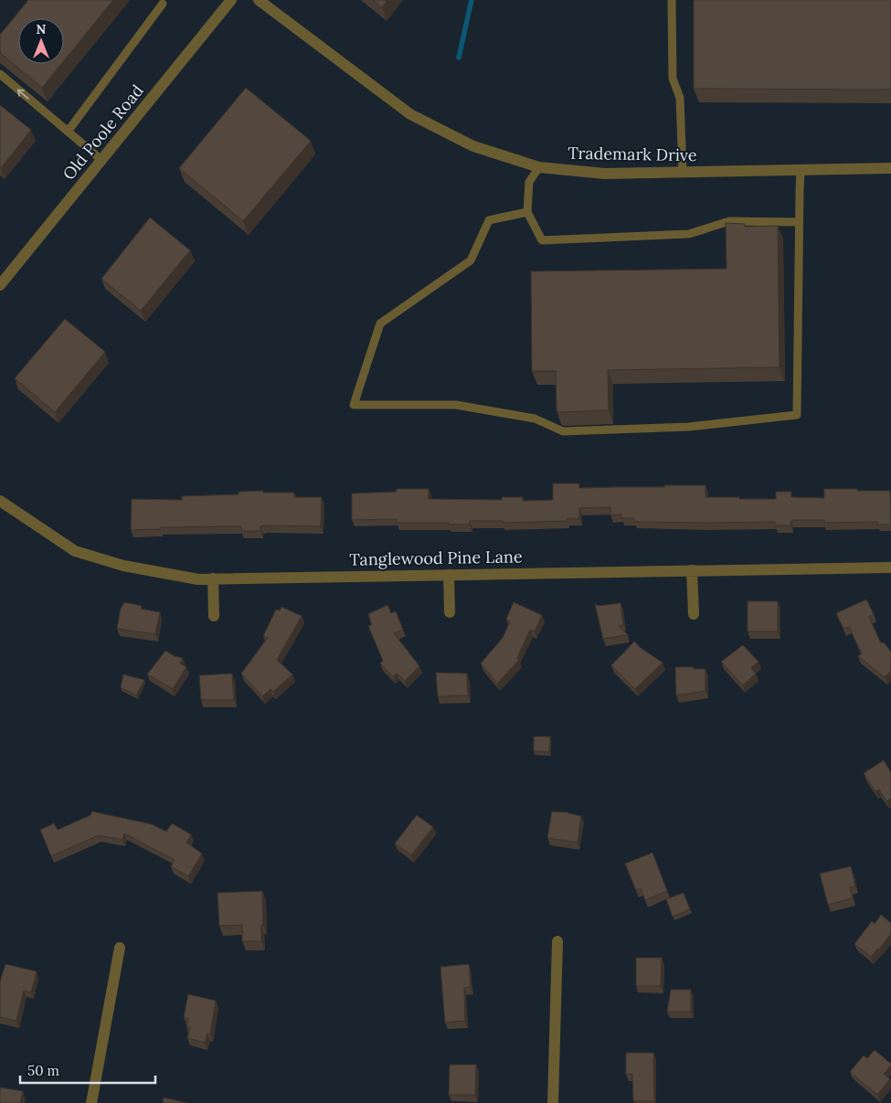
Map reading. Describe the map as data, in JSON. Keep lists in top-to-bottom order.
{
  "streets": {
    "street": ["Old Poole Road", "Trademark Drive", "Tanglewood Pine Lane"]
  },
  "scale_bar": "50 m",
  "north": "top"
}
